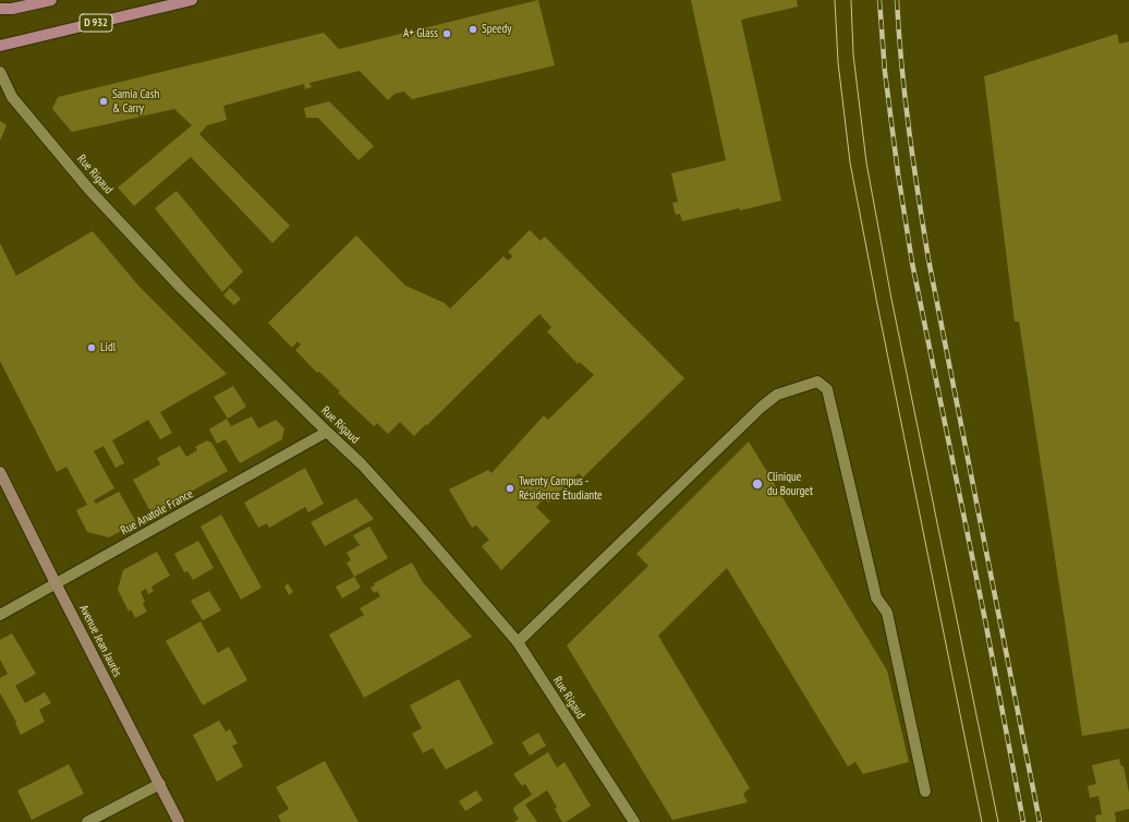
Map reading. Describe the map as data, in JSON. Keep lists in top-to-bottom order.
{
  "streets": {
    "main road": ["D 932", "Avenue Jean Jaurès"],
    "street": ["Rue Rigaud", "Rue Anatole France"]
  },
  "crossings": [
    ["Rue Rigaud", "Rue Anatole France"],
    ["Rue Anatole France", "Avenue Jean Jaurès"]
  ],
  "places": [
    "Speedy",
    "A+ Glass",
    "Samia Cash & Carry",
    "Lidl",
    "Clinique du Bourget",
    "Twenty Campus - Résidence Étudiante"
  ]
}
